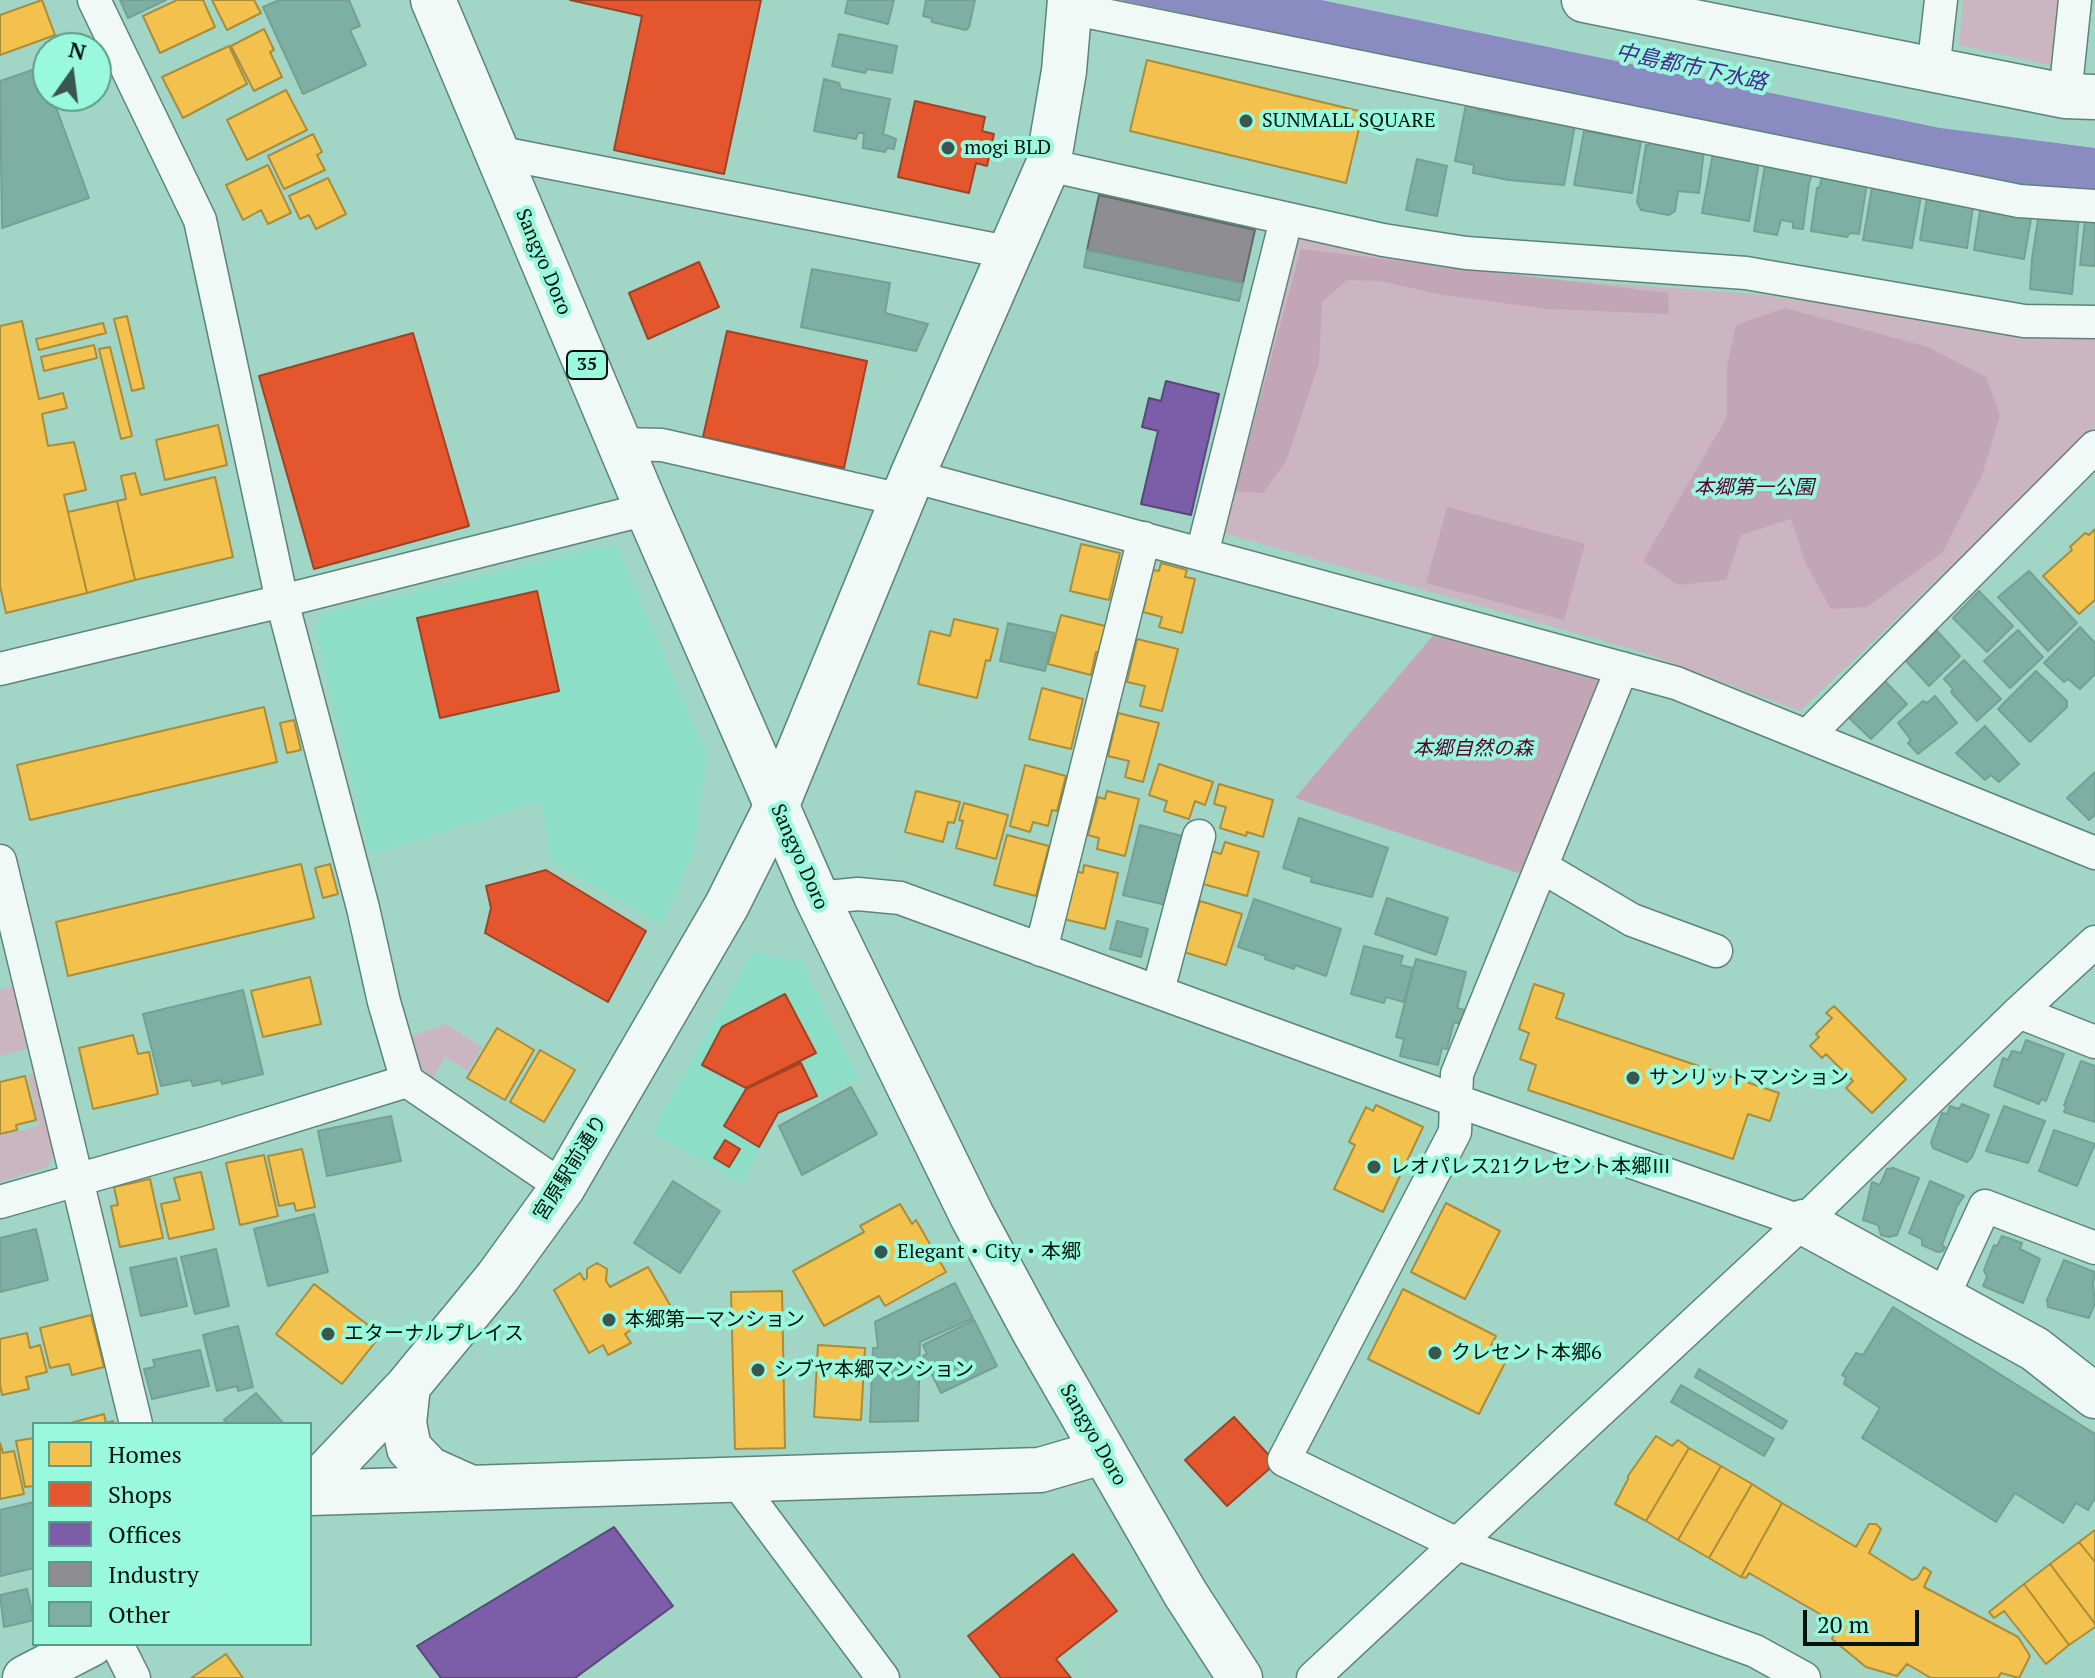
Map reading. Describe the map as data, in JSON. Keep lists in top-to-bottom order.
{
  "streets": {
    "street": ["Sangyo Doro", "35", "宮原駅前通り"]
  },
  "crossings": [
    ["Sangyo Doro", "宮原駅前通り"]
  ],
  "water": ["中島都市下水路"],
  "parks": ["本郷第一公園", "本郷自然の森"],
  "places": [
    "SUNMALL SQUARE",
    "mogi BLD",
    "サンリットマンション",
    "レオパレス21クレセント本郷Ⅲ",
    "Elegant・City・本郷",
    "本郷第一マンション",
    "エターナルプレイス",
    "クレセント本郷6",
    "シブヤ本郷マンション"
  ],
  "legend": [
    "Homes",
    "Shops",
    "Offices",
    "Industry",
    "Other"
  ],
  "scale_bar": "20 m",
  "north": "top"
}
